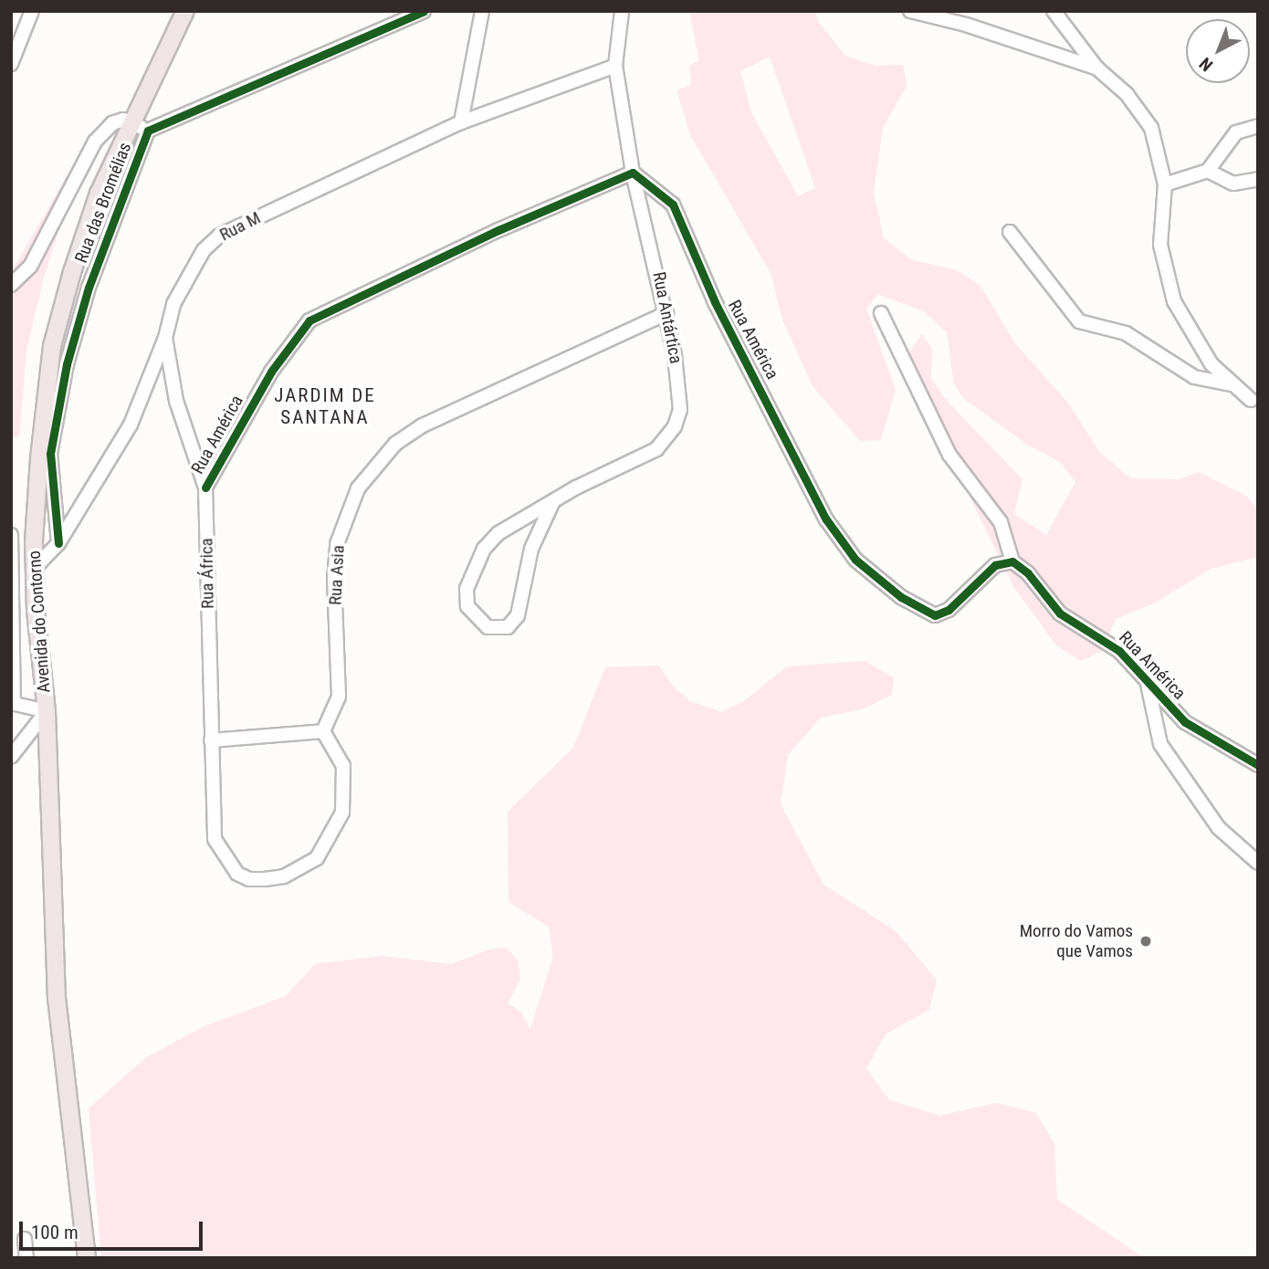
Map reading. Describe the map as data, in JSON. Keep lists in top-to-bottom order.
{
  "streets": {
    "main road": ["Avenida do Contorno"],
    "street": [
      "Rua das Bromélias",
      "Rua M",
      "Rua Antártica",
      "Rua América",
      "Rua África",
      "Rua Asia"
    ]
  },
  "crossings": [
    ["Rua das Bromélias", "Rua M"],
    ["Rua das Bromélias", "Avenida do Contorno"],
    ["Rua M", "Rua Antártica"],
    ["Rua M", "Rua África"],
    ["Rua M", "Avenida do Contorno"],
    ["Rua Antártica", "Rua América"],
    ["Rua Antártica", "Rua Asia"],
    ["Rua América", "Rua África"],
    ["Rua África", "Rua Asia"]
  ],
  "districts": ["JARDIM DE SANTANA"],
  "places": ["Morro do Vamos que Vamos"],
  "scale_bar": "100 m",
  "north": "bottom left"
}
